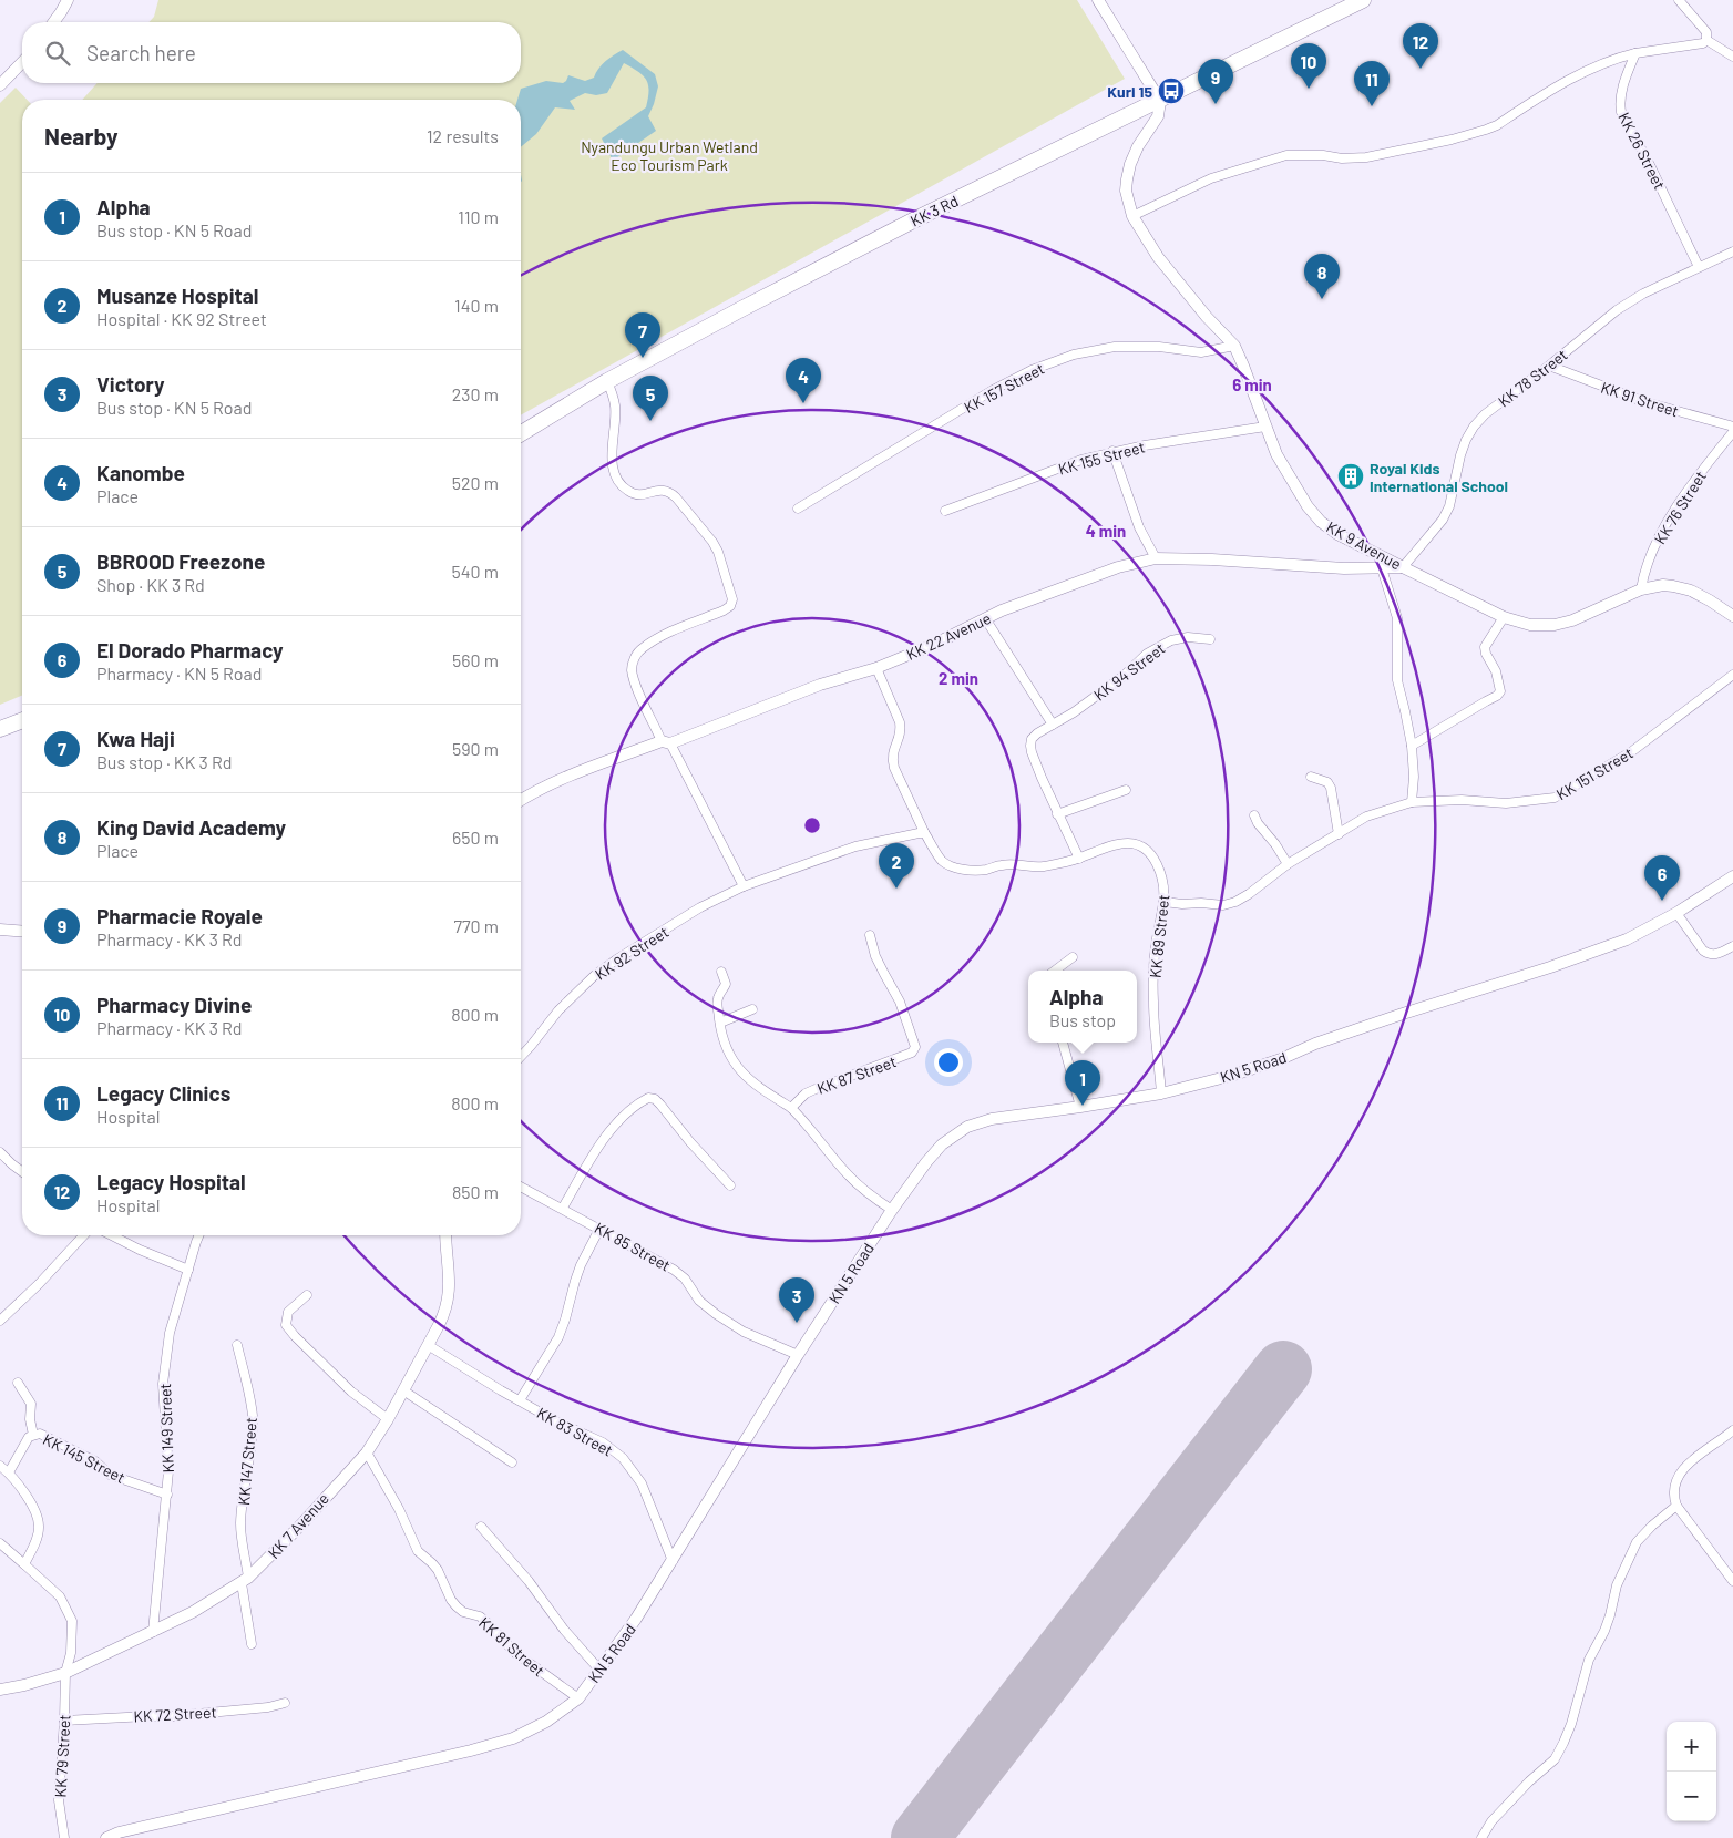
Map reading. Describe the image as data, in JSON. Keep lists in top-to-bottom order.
{
  "streets": {
    "highway": ["KK 3 Rd"],
    "main road": [
      "KK 9 Avenue",
      "KK 22 Avenue",
      "KN 5 Road",
      "KK 7 Avenue"
    ],
    "street": [
      "KK 26 Street",
      "KK 78 Street",
      "KK 157 Street",
      "KK 91 Street",
      "KK 155 Street",
      "KK 76 Street",
      "KK 94 Street",
      "KK 151 Street",
      "KK 89 Street",
      "KK 92 Street",
      "KK 87 Street",
      "KK 85 Street",
      "KK 149 Street",
      "KK 83 Street",
      "KK 145 Street",
      "KK 147 Street",
      "KK 81 Street",
      "KK 72 Street",
      "KK 79 Street"
    ]
  },
  "crossings": [
    ["KK 26 Street", "KK 78 Street"],
    ["KK 3 Rd", "KK 9 Avenue"],
    ["KK 78 Street", "KK 91 Street"],
    ["KK 78 Street", "KK 9 Avenue"],
    ["KK 78 Street", "KK 22 Avenue"],
    ["KK 157 Street", "KK 9 Avenue"],
    ["KK 155 Street", "KK 9 Avenue"],
    ["KK 76 Street", "KK 9 Avenue"],
    ["KK 9 Avenue", "KK 22 Avenue"],
    ["KK 94 Street", "KK 89 Street"],
    ["KK 151 Street", "KK 89 Street"],
    ["KK 89 Street", "KK 92 Street"],
    ["KK 89 Street", "KN 5 Road"],
    ["KN 5 Road", "KK 85 Street"],
    ["KN 5 Road", "KK 83 Street"],
    ["KN 5 Road", "KK 81 Street"],
    ["KK 149 Street", "KK 145 Street"],
    ["KK 149 Street", "KK 7 Avenue"],
    ["KK 83 Street", "KK 7 Avenue"],
    ["KK 147 Street", "KK 7 Avenue"],
    ["KK 7 Avenue", "KK 81 Street"],
    ["KK 7 Avenue", "KK 79 Street"],
    ["KK 72 Street", "KK 79 Street"]
  ],
  "parks": ["Nyandungu Urban Wetland Eco Tourism Park"],
  "places": {
    "bus stop": ["Kuri 15"],
    "building": ["Royal Kids International School"]
  },
  "page": {
    "search": "Search here",
    "pins": [
      "12",
      "10",
      "9",
      "11",
      "8",
      "7",
      "4",
      "5",
      "2",
      "6",
      "1",
      "3"
    ],
    "heading": ["Nearby", "12 results"],
    "list": [
      {
        "mark": "1",
        "name": "Alpha",
        "note": "Bus stop · KN 5 Road",
        "value": "110 m"
      },
      {
        "mark": "2",
        "name": "Musanze Hospital",
        "note": "Hospital · KK 92 Street",
        "value": "140 m"
      },
      {
        "mark": "3",
        "name": "Victory",
        "note": "Bus stop · KN 5 Road",
        "value": "230 m"
      },
      {
        "mark": "4",
        "name": "Kanombe",
        "note": "Place",
        "value": "520 m"
      },
      {
        "mark": "5",
        "name": "BBROOD Freezone",
        "note": "Shop · KK 3 Rd",
        "value": "540 m"
      },
      {
        "mark": "6",
        "name": "El Dorado Pharmacy",
        "note": "Pharmacy · KN 5 Road",
        "value": "560 m"
      },
      {
        "mark": "7",
        "name": "Kwa Haji",
        "note": "Bus stop · KK 3 Rd",
        "value": "590 m"
      },
      {
        "mark": "8",
        "name": "King David Academy",
        "note": "Place",
        "value": "650 m"
      },
      {
        "mark": "9",
        "name": "Pharmacie Royale",
        "note": "Pharmacy · KK 3 Rd",
        "value": "770 m"
      },
      {
        "mark": "10",
        "name": "Pharmacy Divine",
        "note": "Pharmacy · KK 3 Rd",
        "value": "800 m"
      },
      {
        "mark": "11",
        "name": "Legacy Clinics",
        "note": "Hospital",
        "value": "800 m"
      },
      {
        "mark": "12",
        "name": "Legacy Hospital",
        "note": "Hospital",
        "value": "850 m"
      }
    ],
    "popup": ["Alpha", "Bus stop"],
    "map_buttons": ["+", "−"]
  },
  "rings": ["6 min", "4 min", "2 min"]
}
